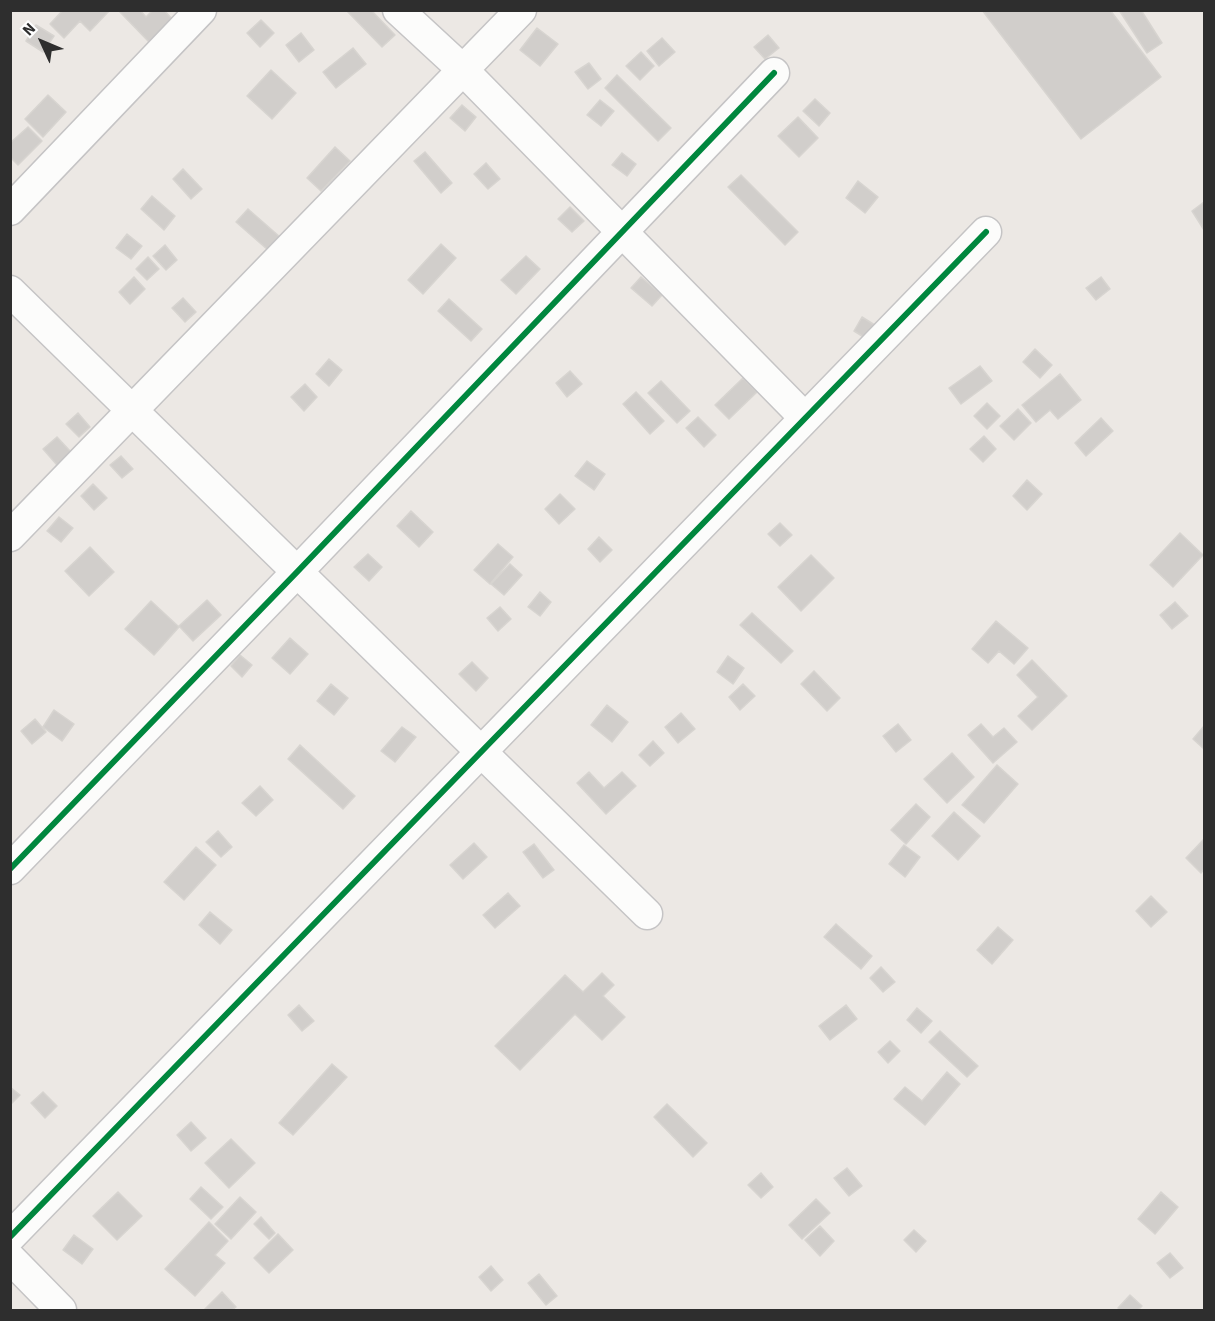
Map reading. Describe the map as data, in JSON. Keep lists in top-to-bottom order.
{
  "north": "top left"
}
